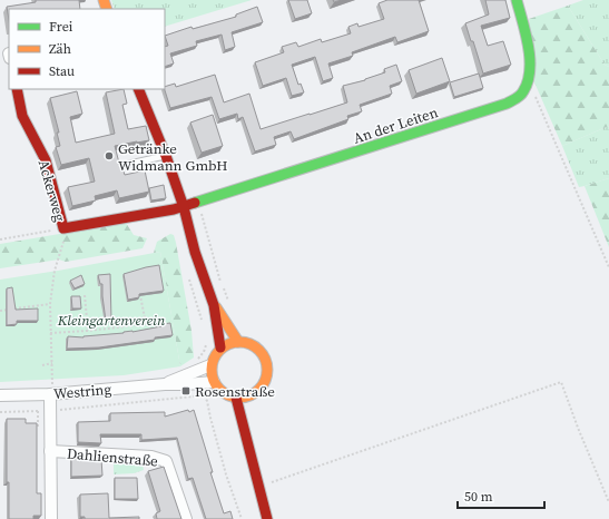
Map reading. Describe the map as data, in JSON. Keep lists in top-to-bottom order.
{
  "streets": {
    "street": [
      "An der Leiten",
      "Ackerweg",
      "Westring",
      "Dahlienstraße"
    ]
  },
  "crossings": [
    ["An der Leiten", "Ackerweg"]
  ],
  "parks": ["Kleingartenverein"],
  "places": {
    "other": ["Getränke Widmann GmbH"],
    "transit": ["Rosenstraße"]
  },
  "legend": ["Frei", "Zäh", "Stau"],
  "scale_bar": "50 m"
}
